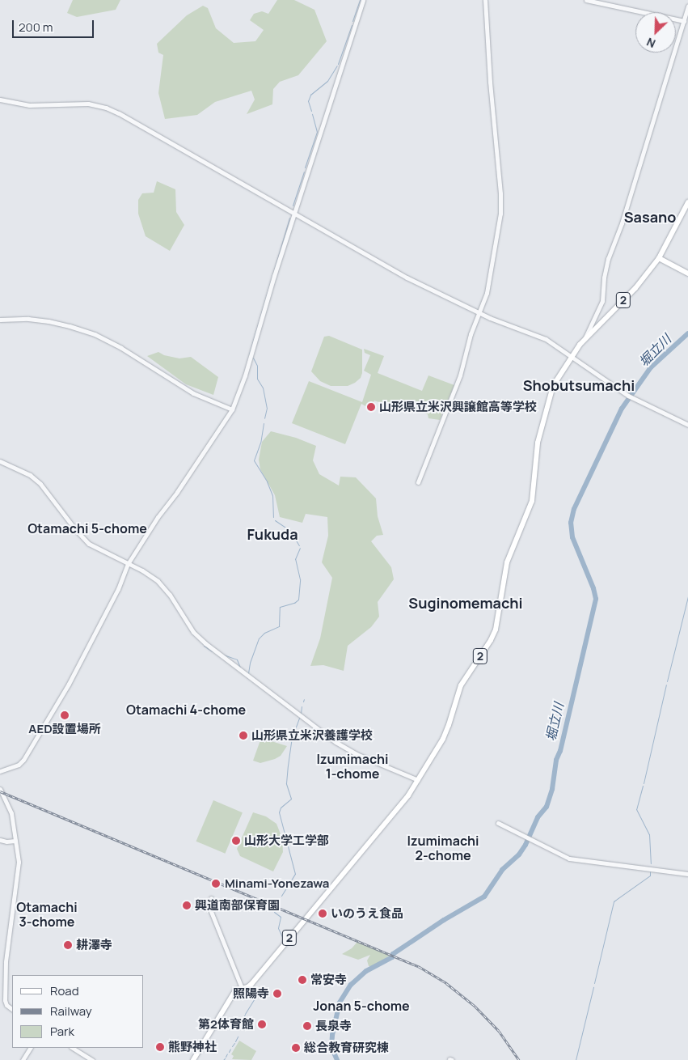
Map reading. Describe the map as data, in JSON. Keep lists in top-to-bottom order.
{
  "streets": {
    "main road": ["2"]
  },
  "districts": [
    "Sasano",
    "Shobutsumachi",
    "Otamachi 5-chome",
    "Fukuda",
    "Suginomemachi",
    "Otamachi 4-chome",
    "Izumimachi 1-chome",
    "Izumimachi 2-chome",
    "Otamachi 3-chome",
    "Jonan 5-chome"
  ],
  "water": ["堀立川"],
  "places": [
    "山形県立米沢興譲館高等学校",
    "AED設置場所",
    "山形県立米沢養護学校",
    "山形大学工学部",
    "Minami-Yonezawa",
    "興道南部保育園",
    "いのうえ食品",
    "耕澤寺",
    "常安寺",
    "照陽寺",
    "第2体育館",
    "長泉寺",
    "熊野神社",
    "総合教育研究棟"
  ],
  "legend": ["Road", "Railway", "Park"],
  "scale_bar": "200 m",
  "north": "bottom left"
}
